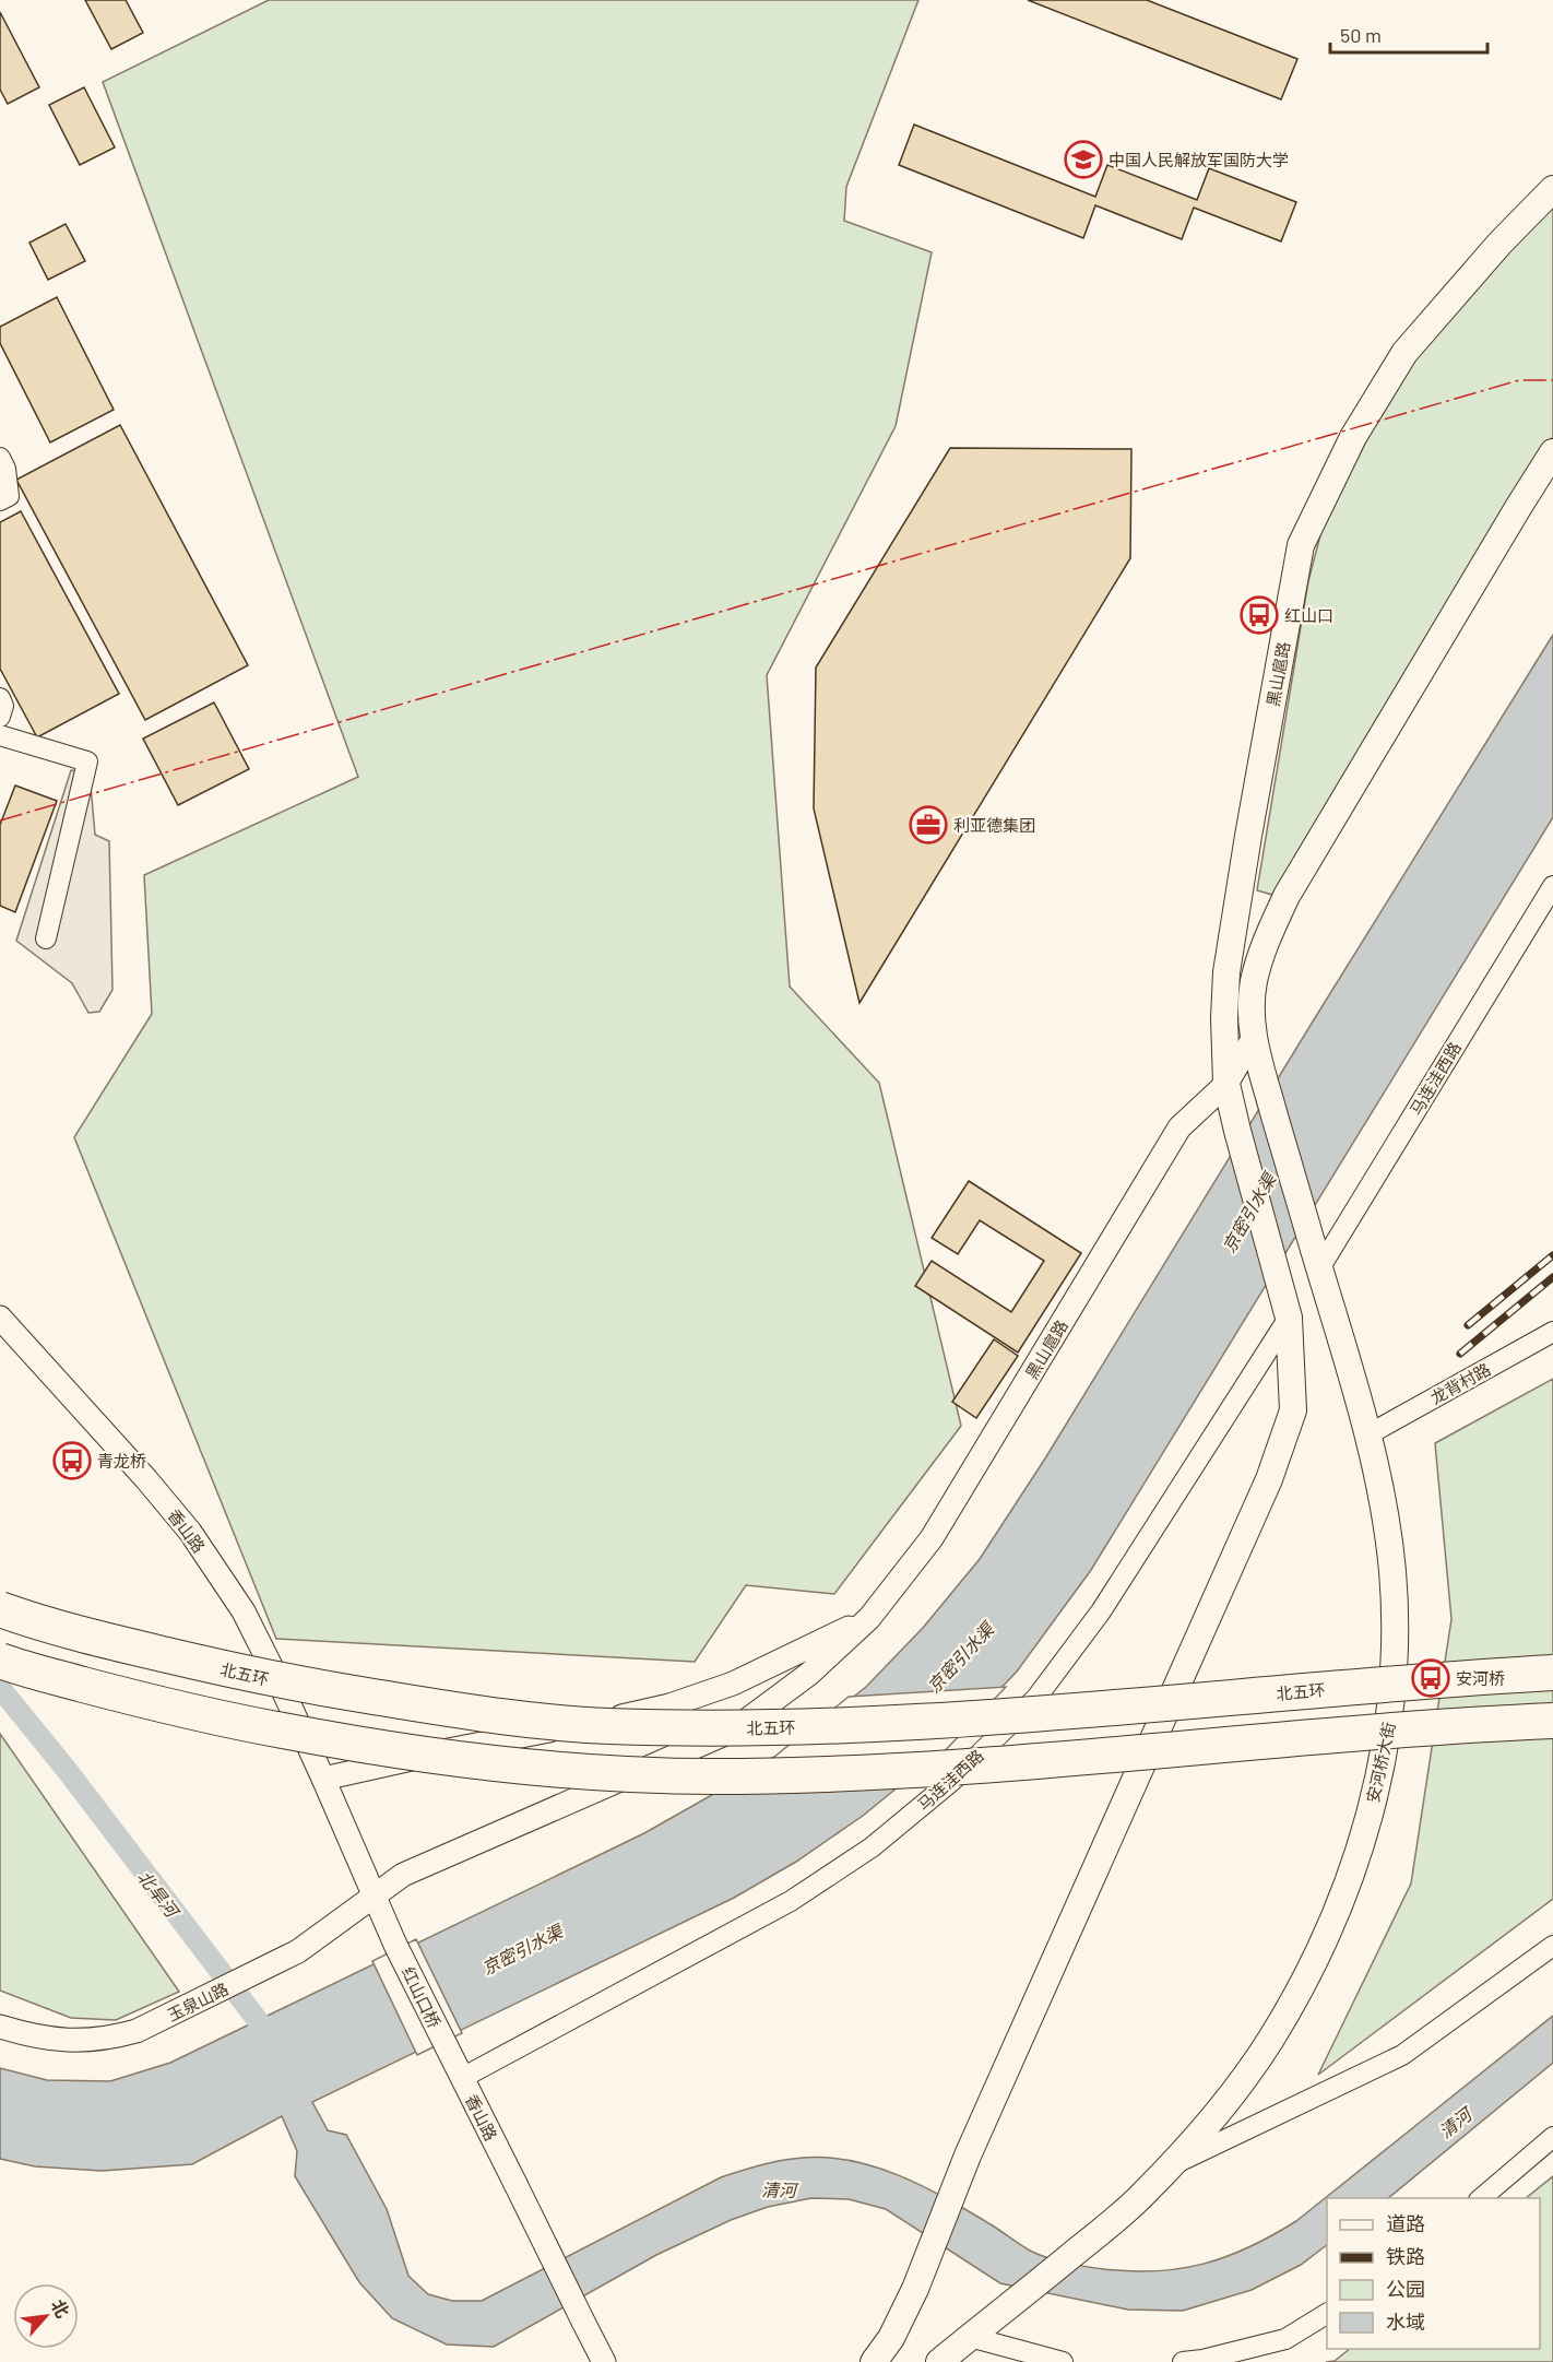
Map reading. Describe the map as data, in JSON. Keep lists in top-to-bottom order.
{
  "streets": {
    "highway": ["北五环"],
    "main road": ["黑山扈路", "安河桥大街"],
    "street": [
      "马连洼西路",
      "龙背村路",
      "香山路",
      "红山口桥",
      "玉泉山路"
    ]
  },
  "crossings": [
    ["黑山扈路", "马连洼西路"],
    ["黑山扈路", "香山路"],
    ["黑山扈路", "红山口桥"],
    ["黑山扈路", "玉泉山路"],
    ["马连洼西路", "香山路"],
    ["马连洼西路", "安河桥大街"],
    ["龙背村路", "安河桥大街"],
    ["香山路", "红山口桥"],
    ["香山路", "玉泉山路"],
    ["红山口桥", "玉泉山路"]
  ],
  "water": ["京密引水渠", "北旱河", "清河"],
  "places": {
    "school or university": ["中国人民解放军国防大学"],
    "bus stop": ["红山口", "青龙桥", "安河桥"],
    "office": ["利亚德集团"]
  },
  "legend": [
    "道路",
    "铁路",
    "公园",
    "水域"
  ],
  "scale_bar": "50 m",
  "north": "top right"
}
